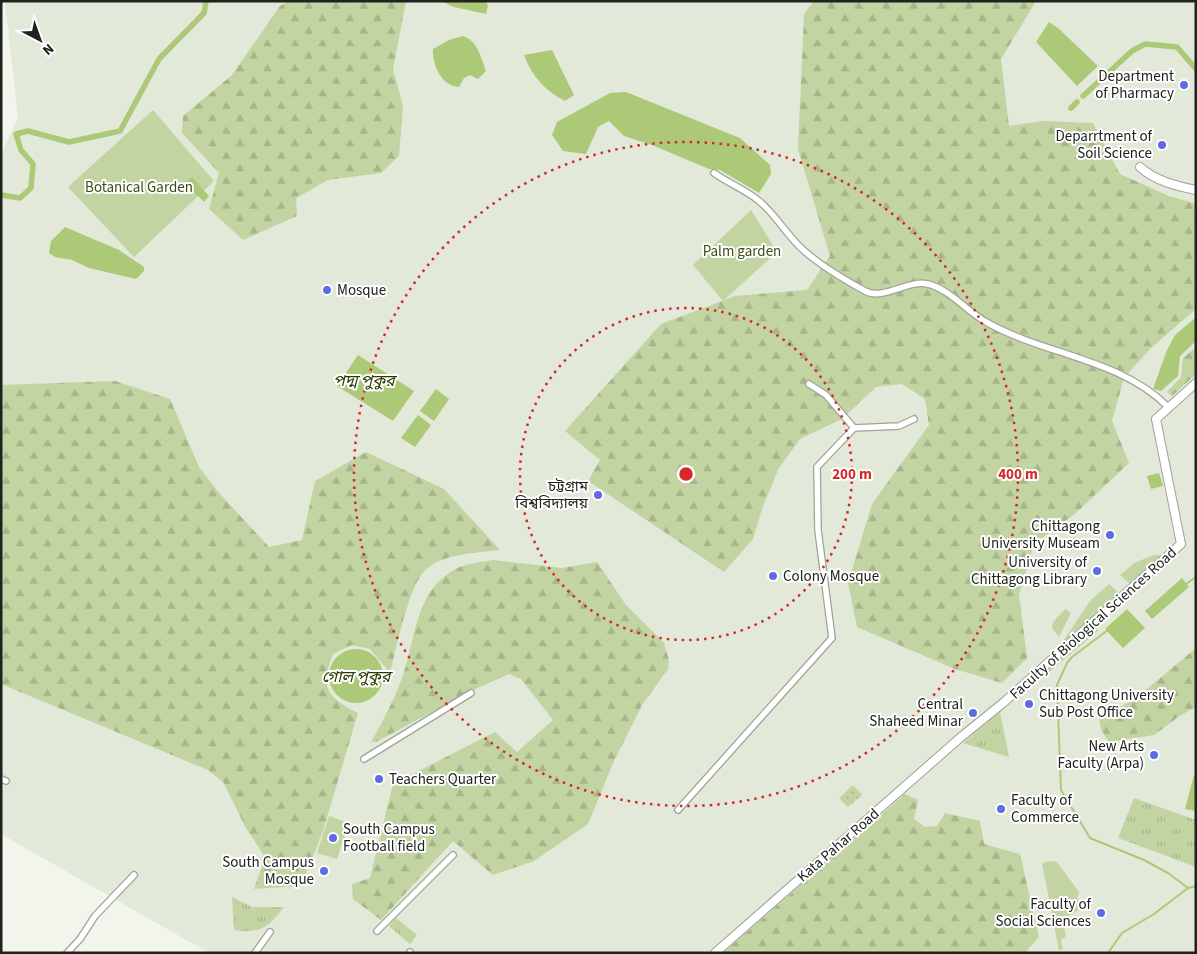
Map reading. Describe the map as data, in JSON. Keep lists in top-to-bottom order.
{
  "streets": {
    "street": ["Faculty of Biological Sciences Road", "Kata Pahar Road"]
  },
  "crossings": [
    ["Faculty of Biological Sciences Road", "Kata Pahar Road"]
  ],
  "water": ["পদ্ম পুকুর", "গোল পুকুর"],
  "parks": ["Botanical Garden", "Palm garden"],
  "places": [
    "Department of Pharmacy",
    "Deparrtment of Soil Science",
    "Mosque",
    "চট্টগ্রাম বিশ্ববিদ্যালয়",
    "Chittagong University Museam",
    "University of Chittagong Library",
    "Colony Mosque",
    "Chittagong University Sub Post Office",
    "Central Shaheed Minar",
    "New Arts Faculty (Arpa)",
    "Teachers Quarter",
    "Faculty of Commerce",
    "South Campus Football field",
    "South Campus Mosque",
    "Faculty of Social Sciences"
  ],
  "north": "bottom right",
  "rings": ["200 m", "400 m"]
}
